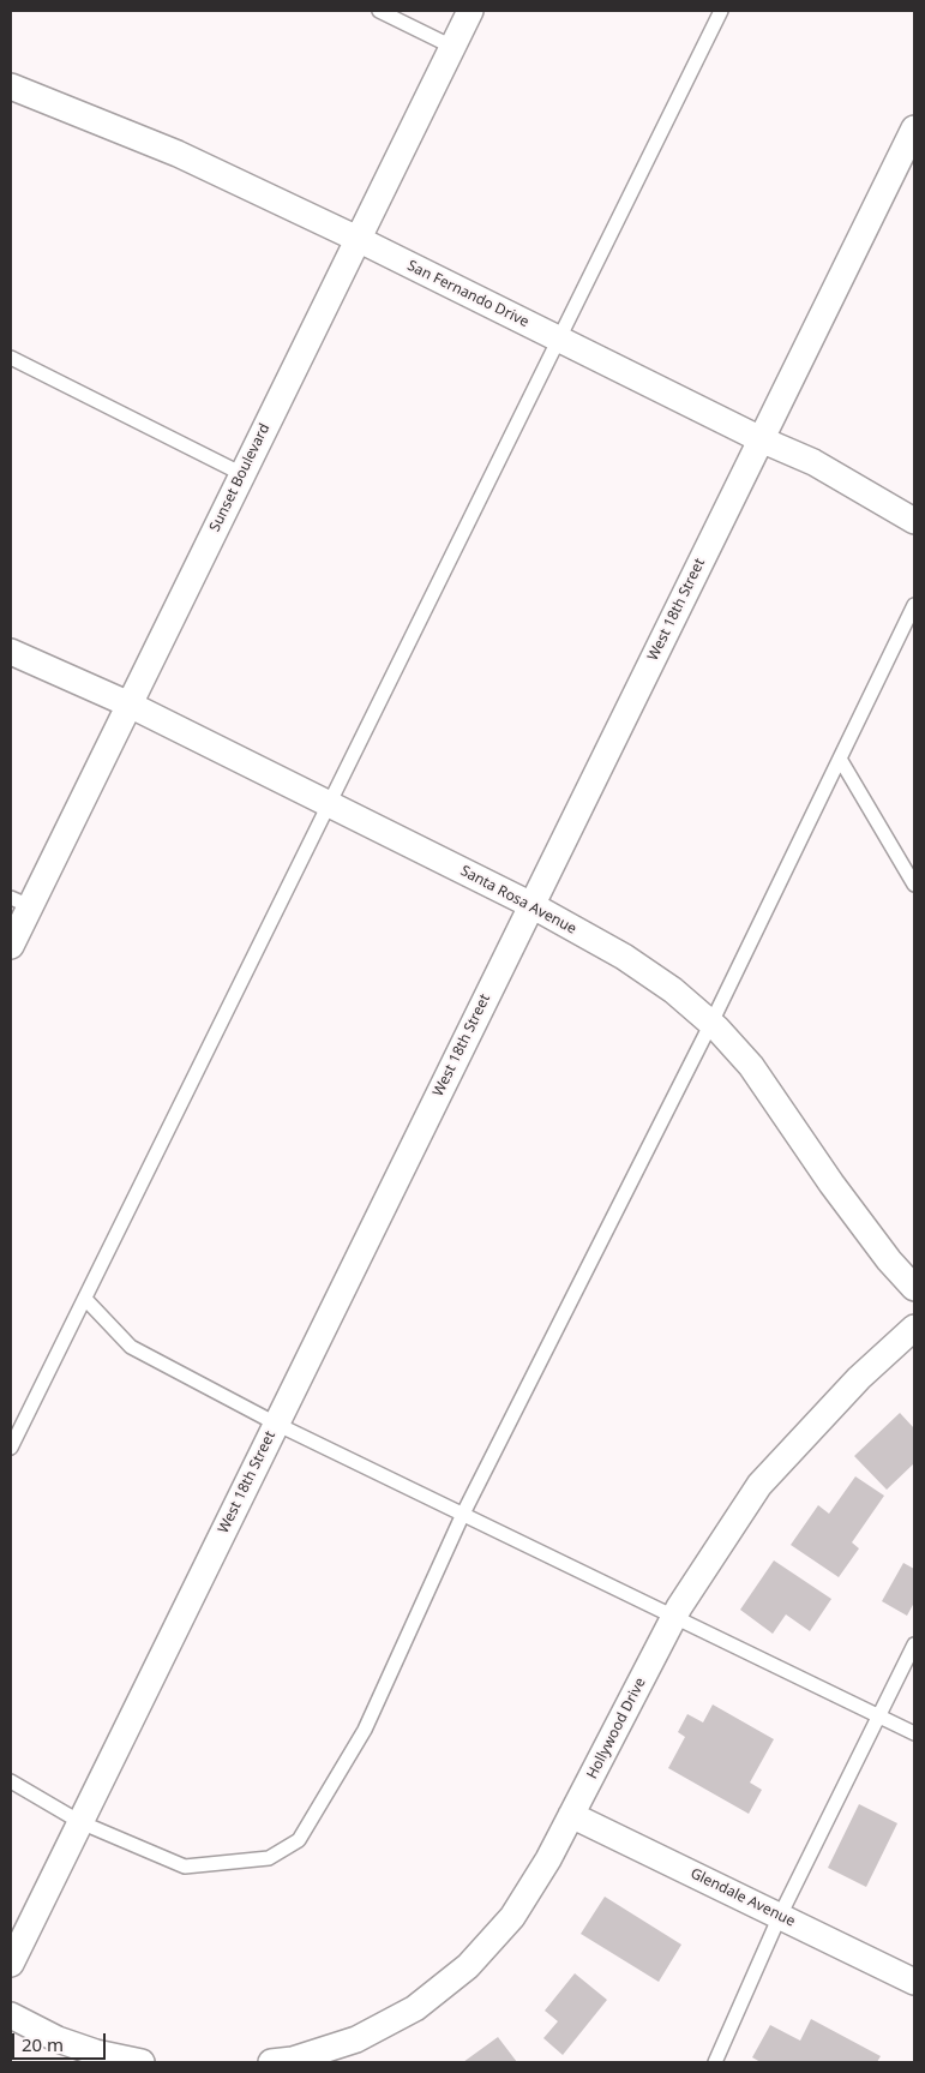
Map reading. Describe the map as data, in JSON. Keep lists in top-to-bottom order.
{
  "streets": {
    "street": [
      "San Fernando Drive",
      "Sunset Boulevard",
      "West 18th Street",
      "Santa Rosa Avenue",
      "Hollywood Drive",
      "Glendale Avenue"
    ]
  },
  "crossings": [
    ["San Fernando Drive", "Sunset Boulevard"],
    ["San Fernando Drive", "West 18th Street"],
    ["Sunset Boulevard", "Santa Rosa Avenue"],
    ["West 18th Street", "Santa Rosa Avenue"],
    ["Hollywood Drive", "Glendale Avenue"]
  ],
  "scale_bar": "20 m"
}
